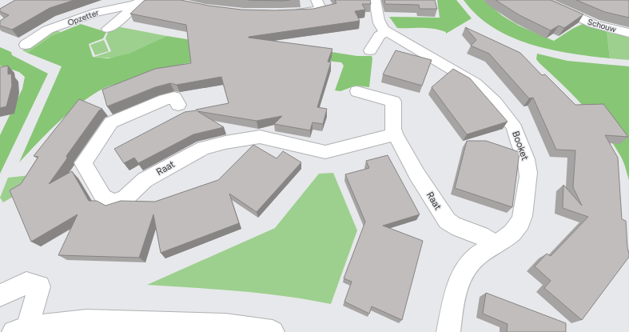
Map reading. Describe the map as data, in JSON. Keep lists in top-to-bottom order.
{
  "streets": {
    "street": [
      "Opzetter",
      "Schouw",
      "Booket",
      "Raat"
    ]
  },
  "crossings": [
    ["Booket", "Raat"]
  ]
}
